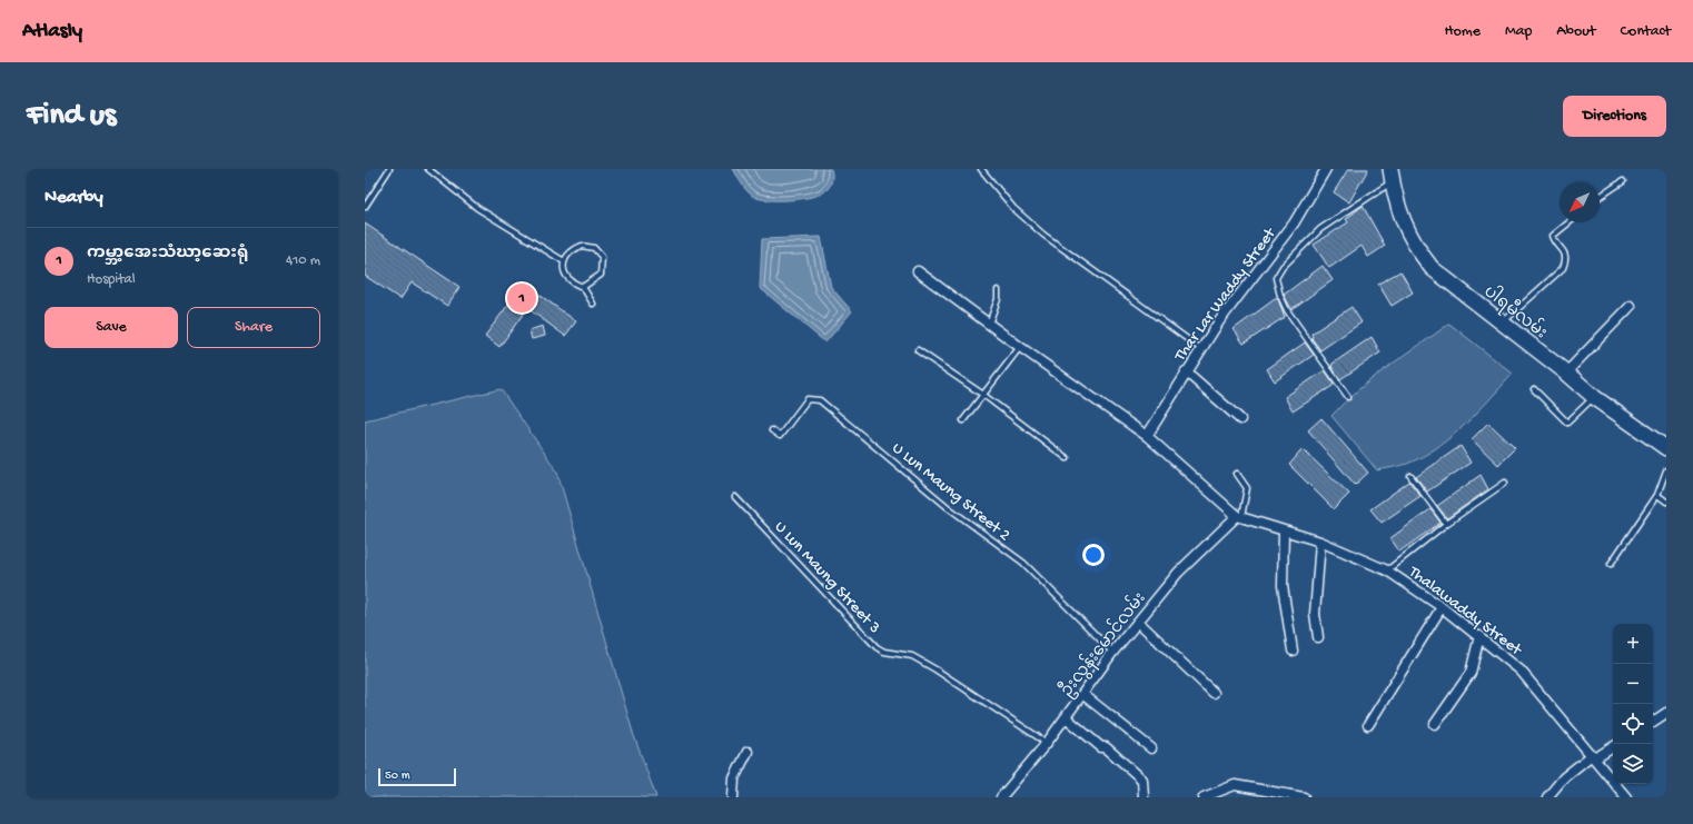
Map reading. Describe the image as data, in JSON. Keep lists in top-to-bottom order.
{
  "streets": {
    "main road": ["ပါရမီလမ်း"],
    "street": ["Thar Lar Waddy Street", "Thalawaddy Street", "ဦးလွန်းမောင်လမ်း"],
    "lane": ["U Lun Maung Street 2", "U Lun Maung Street 3"]
  },
  "crossings": [
    ["U Lun Maung Street 2", "ဦးလွန်းမောင်လမ်း"],
    ["U Lun Maung Street 3", "ဦးလွန်းမောင်လမ်း"],
    ["Thalawaddy Street", "ဦးလွန်းမောင်လမ်း"]
  ],
  "scale_bar": "50 m",
  "north": "bottom left",
  "page": {
    "header": "Atlasly",
    "nav": [
      "Home",
      "Map",
      "About",
      "Contact"
    ],
    "buttons": [
      "Directions",
      ["Save", "Share"]
    ],
    "title": "Find us",
    "heading": "Nearby",
    "list": [
      {
        "mark": "1",
        "name": "ကမ္ဘာ့အေးသံဃာ့ဆေးရုံ",
        "note": "Hospital",
        "value": "410 m"
      }
    ],
    "pins": "1",
    "map_buttons": ["+", "−"],
    "scale": "50 m"
  }
}
